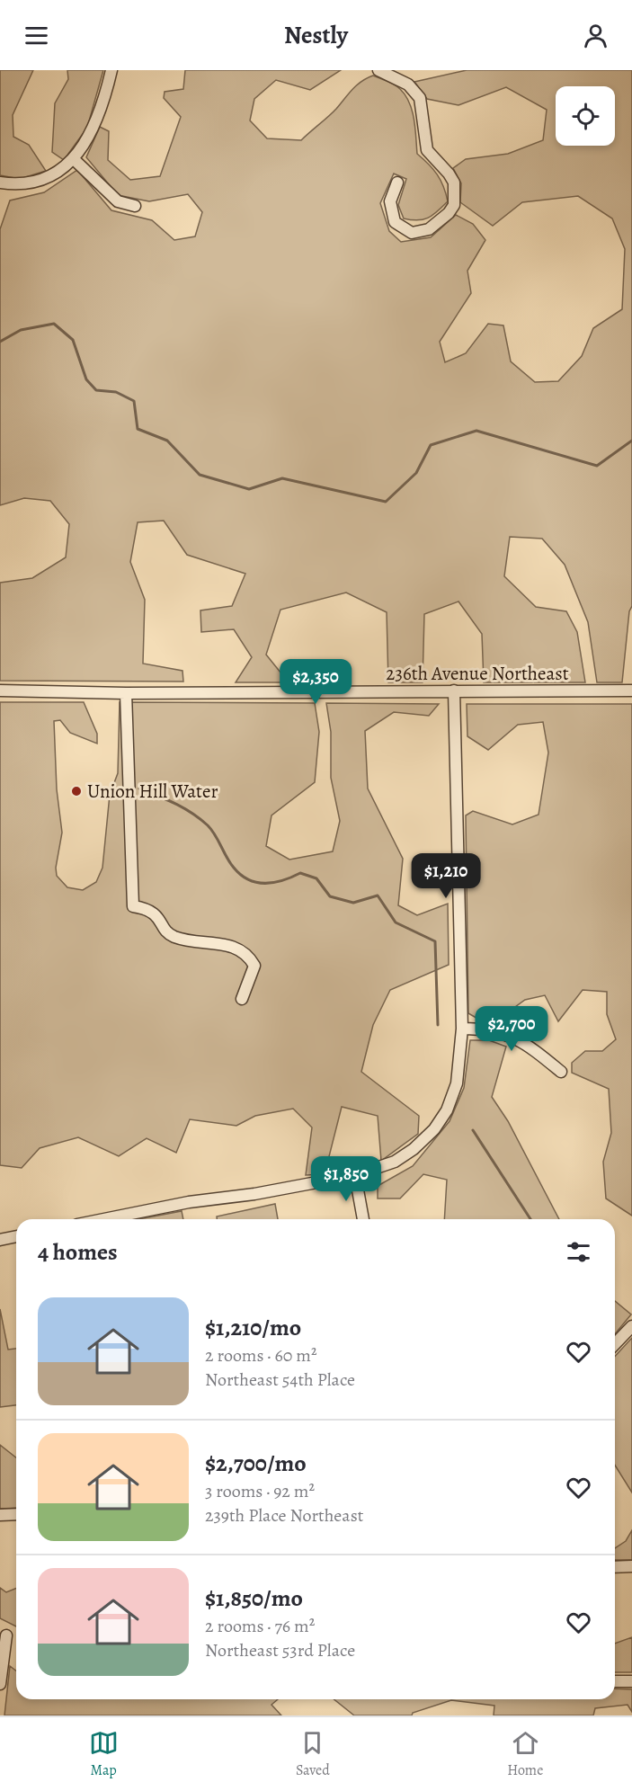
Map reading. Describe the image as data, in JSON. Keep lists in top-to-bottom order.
{
  "streets": {
    "street": ["236th Avenue Northeast"]
  },
  "places": ["Union Hill Water"],
  "page": {
    "header": "Nestly",
    "price": [
      "$2,350",
      "$1,210",
      "$2,700",
      "$1,850"
    ],
    "heading": "4 homes",
    "list": [
      {
        "name": "$1,210/mo",
        "note": "2 rooms · 60 m² · Northeast 54th Place"
      },
      {
        "name": "$2,700/mo",
        "note": "3 rooms · 92 m² · 239th Place Northeast"
      },
      {
        "name": "$1,850/mo",
        "note": "2 rooms · 76 m² · Northeast 53rd Place"
      }
    ],
    "tabs": ["Map", "Saved", "Home"]
  }
}
